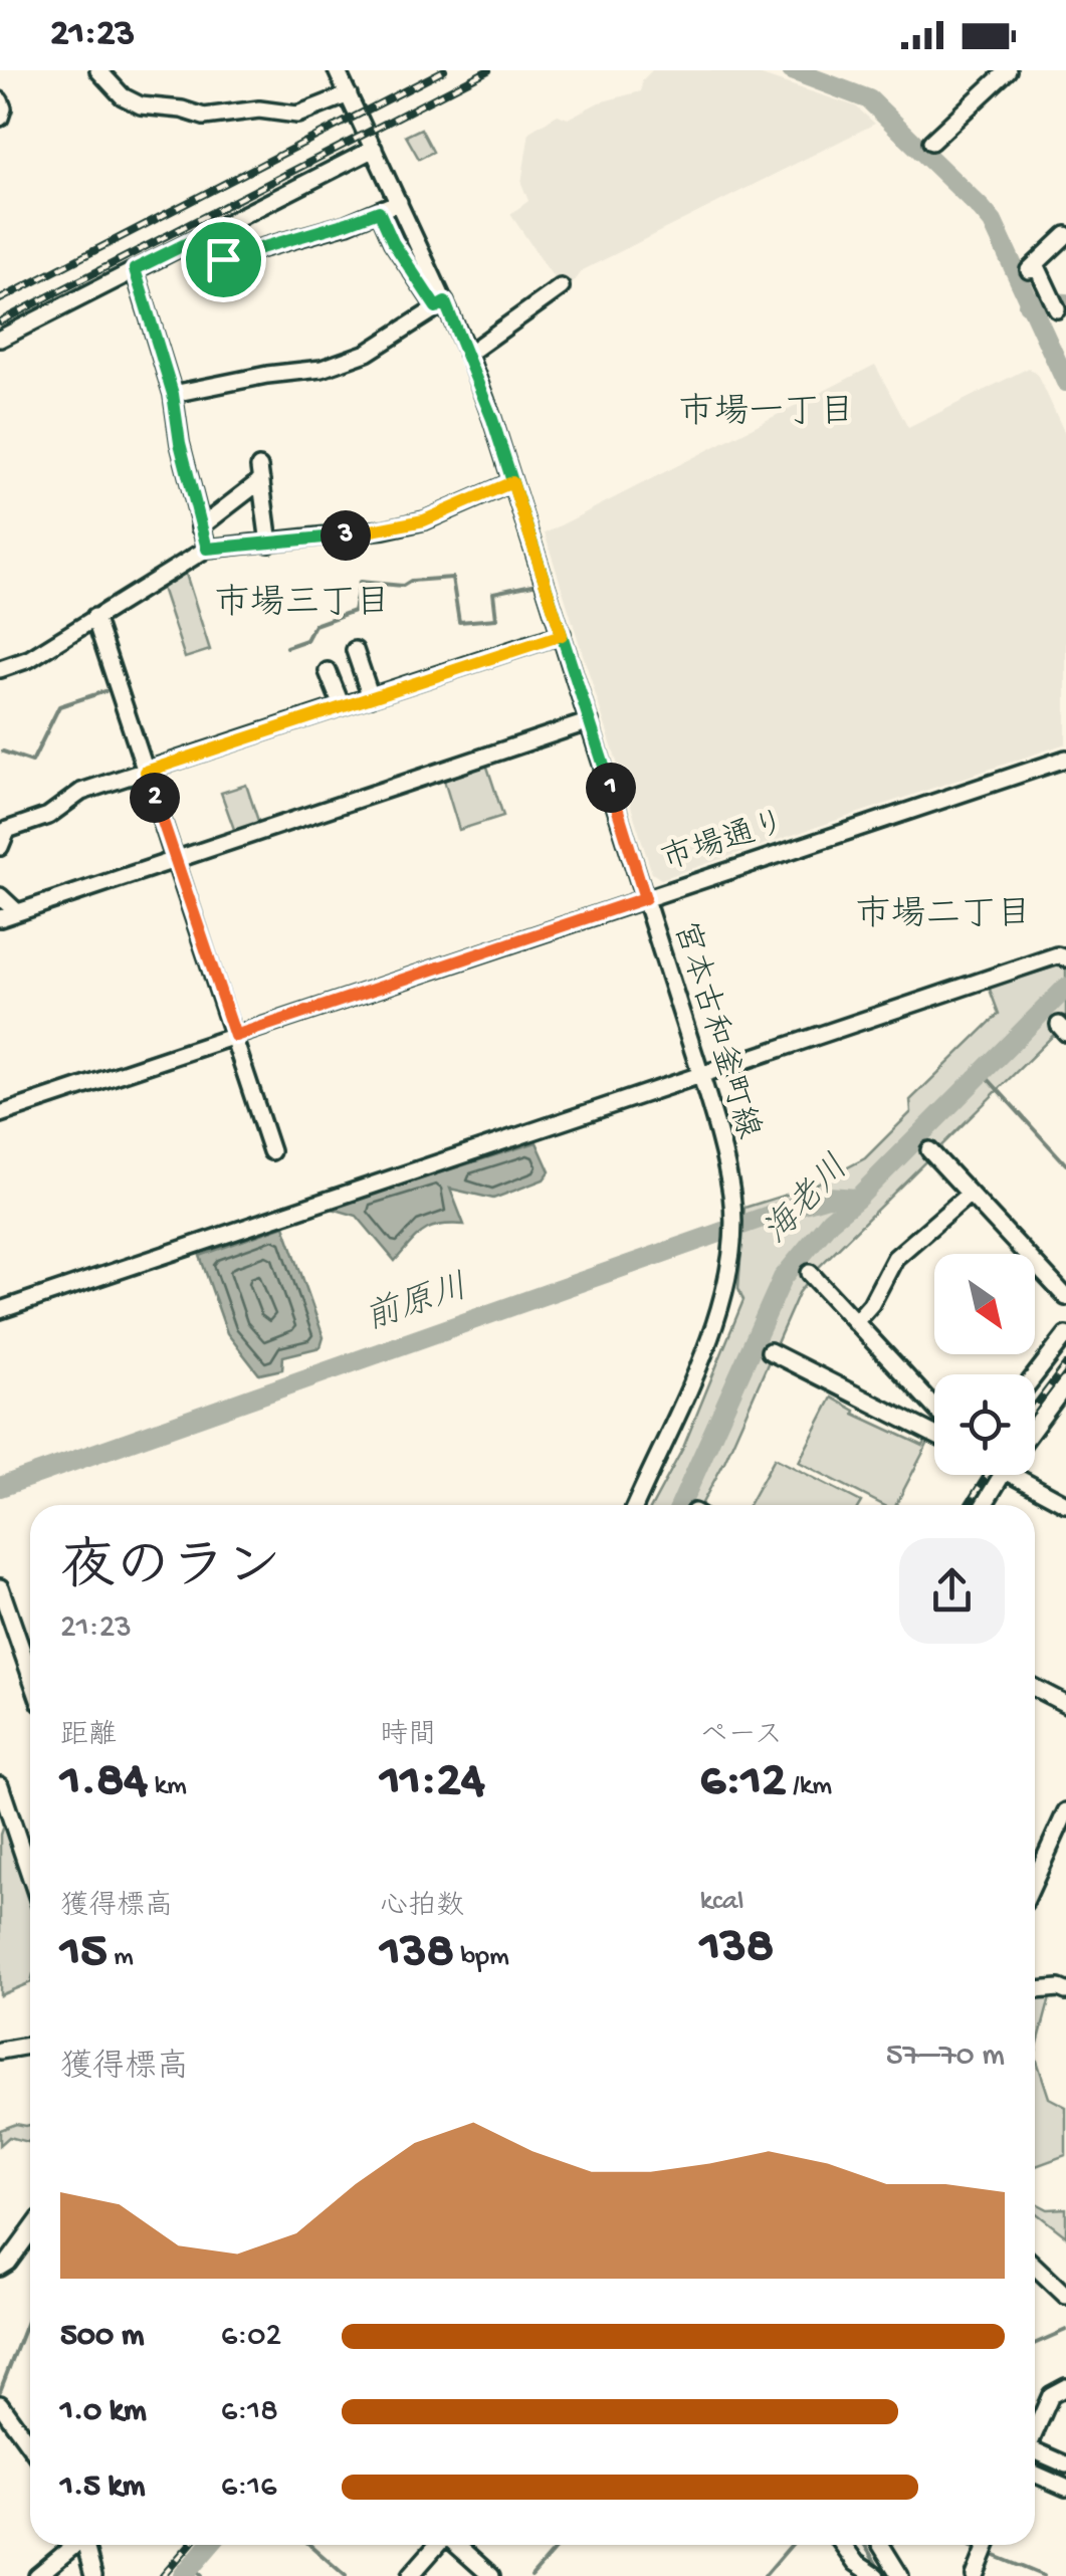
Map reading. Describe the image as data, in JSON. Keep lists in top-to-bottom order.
{
  "streets": {
    "street": ["市場通り", "宮本古和釜町線"]
  },
  "crossings": [
    ["市場通り", "宮本古和釜町線"]
  ],
  "districts": ["市場一丁目", "市場三丁目", "市場二丁目"],
  "water": ["海老川", "前原川"],
  "north": "bottom right",
  "page": {
    "status": "21:23",
    "pins": ["3", "1", "2"],
    "heading": ["夜のラン", "21:23"],
    "stats": [
      ["距離", "1.84 km"],
      ["時間", "11:24"],
      ["ペース", "6:12 /km"],
      ["獲得標高", "15 m"],
      ["心拍数", "138 bpm"],
      ["kcal", "138"]
    ],
    "chart": ["獲得標高", "57–70 m"],
    "list": [
      {
        "name": "500 m",
        "note": "6:02"
      },
      {
        "name": "1.0 km",
        "note": "6:18"
      },
      {
        "name": "1.5 km",
        "note": "6:16"
      }
    ]
  }
}
